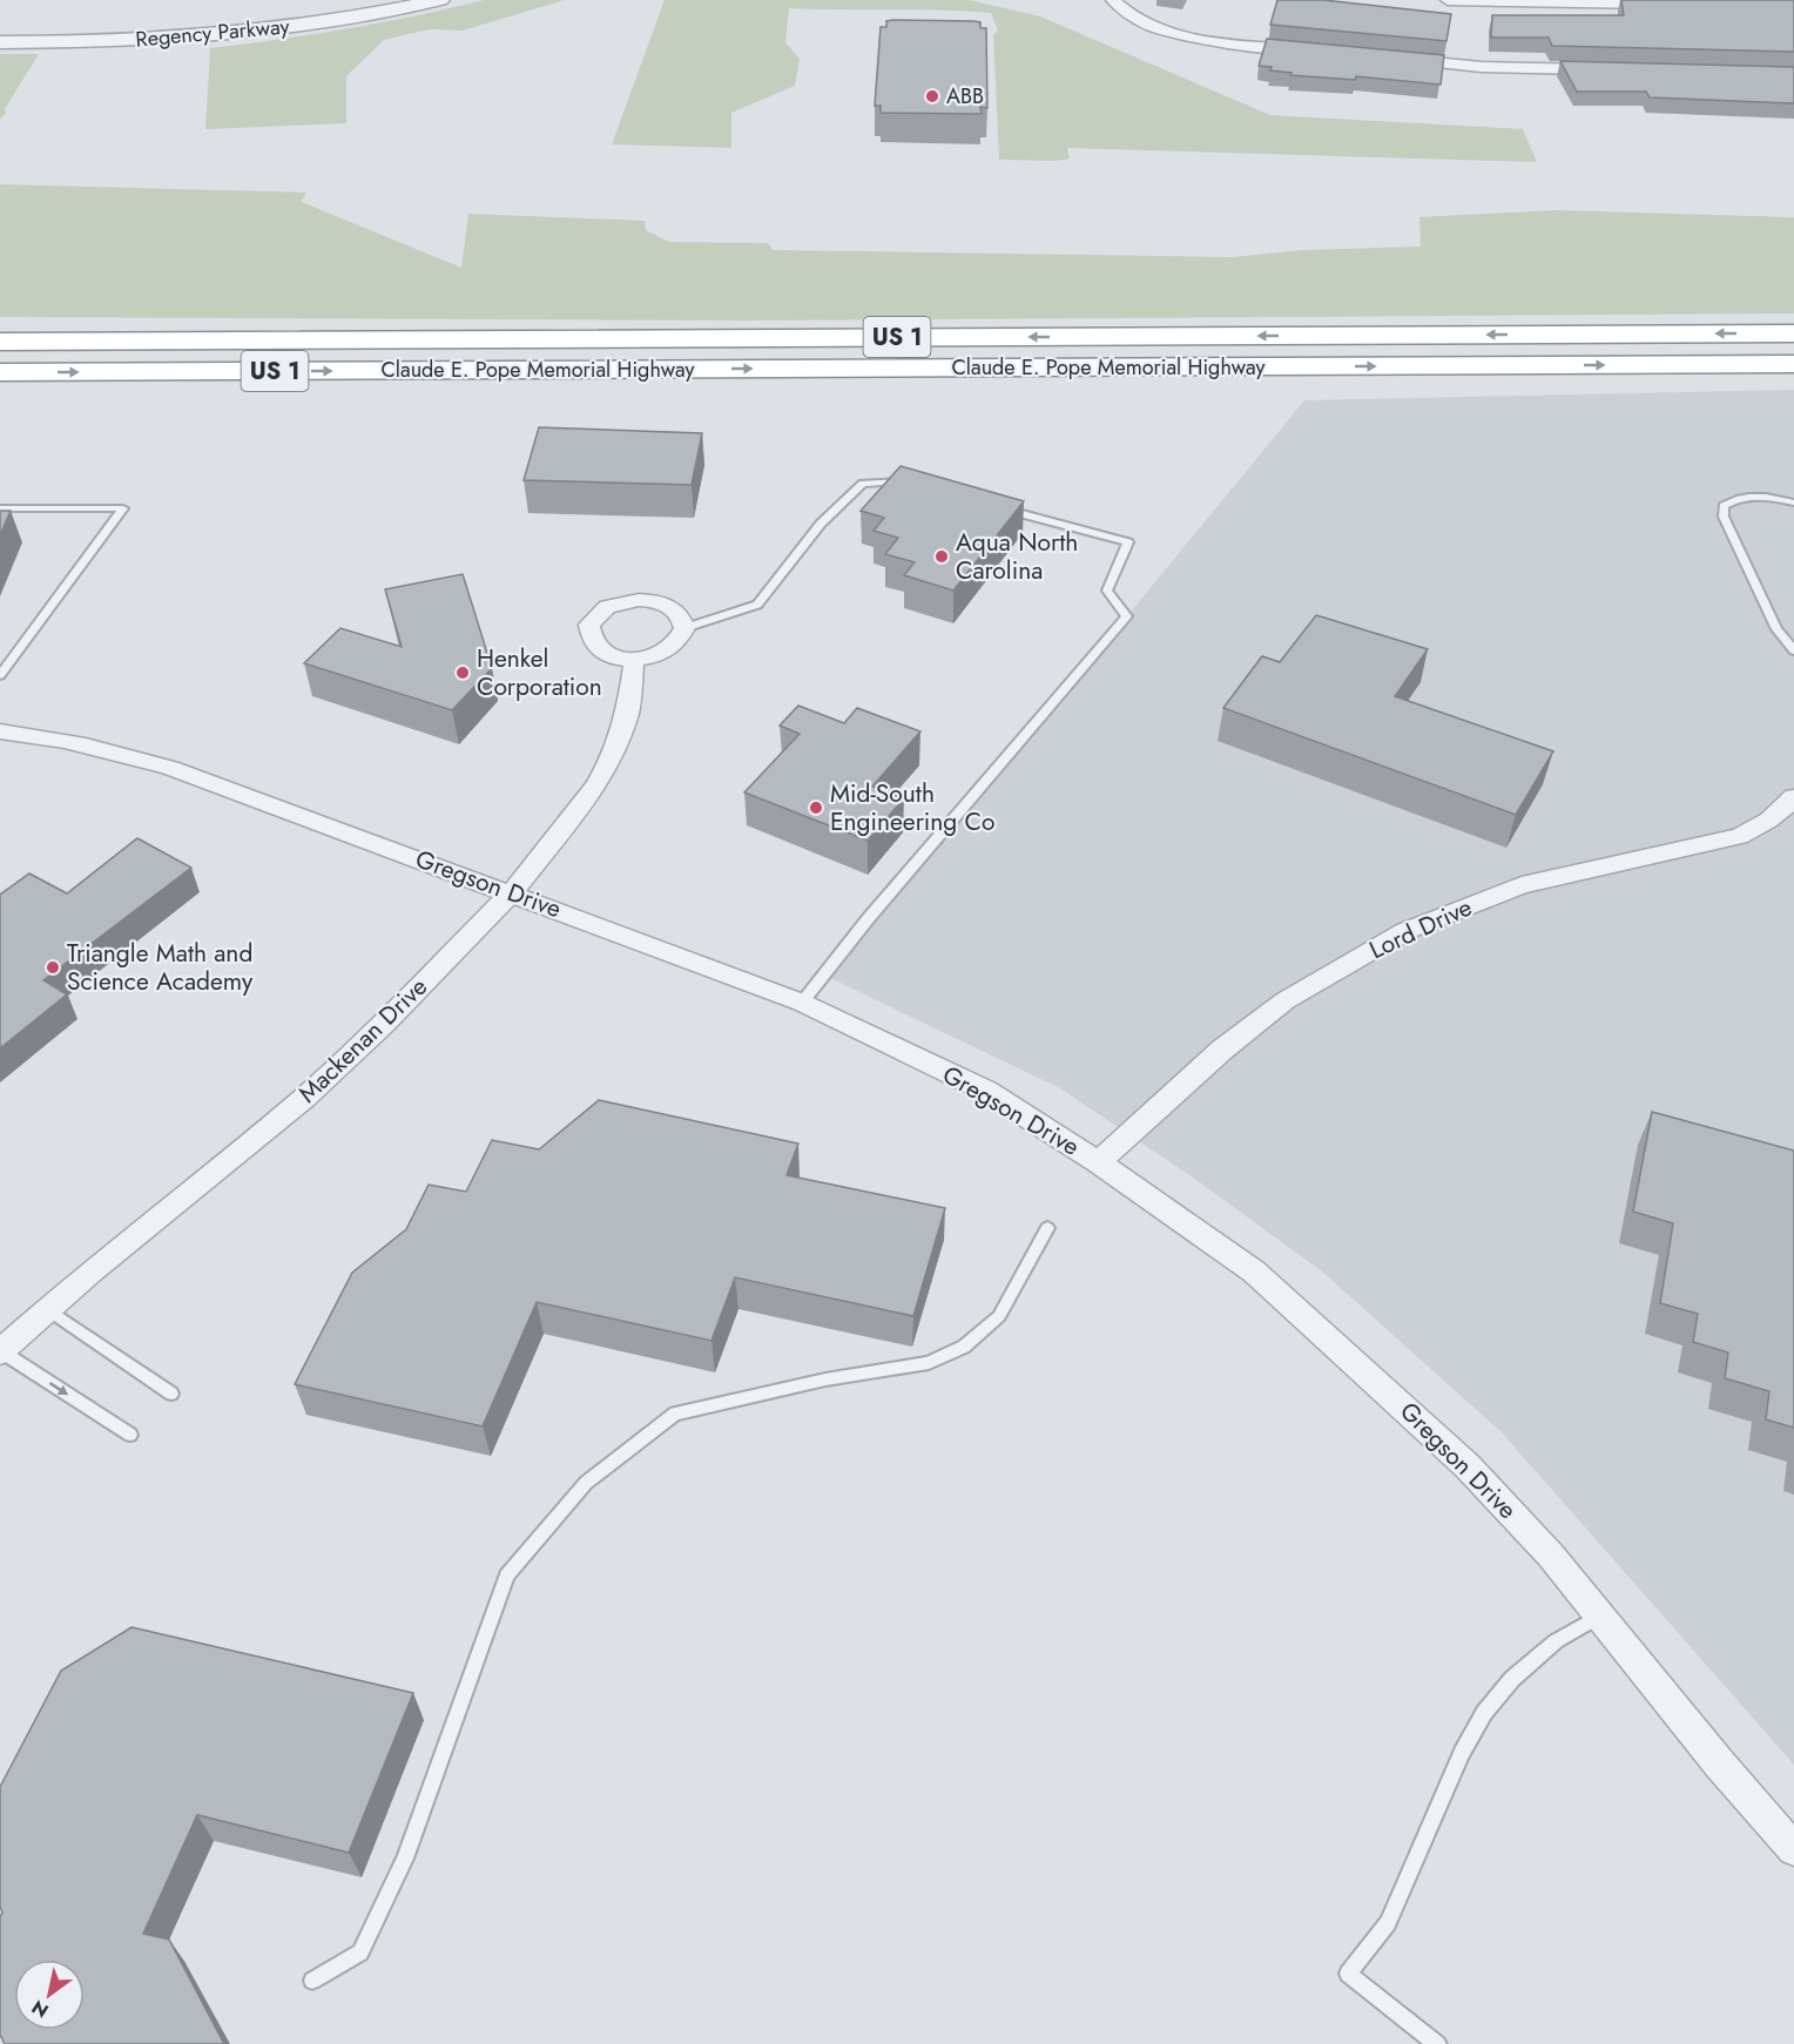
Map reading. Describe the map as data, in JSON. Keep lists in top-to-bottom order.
{
  "streets": {
    "highway": ["US 1", "Claude E. Pope Memorial Highway"],
    "street": [
      "Regency Parkway",
      "Gregson Drive",
      "Lord Drive",
      "Mackenan Drive"
    ]
  },
  "crossings": [
    ["Gregson Drive", "Lord Drive"],
    ["Gregson Drive", "Mackenan Drive"]
  ],
  "places": [
    "ABB",
    "Aqua North Carolina",
    "Henkel Corporation",
    "Mid-South Engineering Co",
    "Triangle Math and Science Academy"
  ],
  "north": "bottom left"
}
